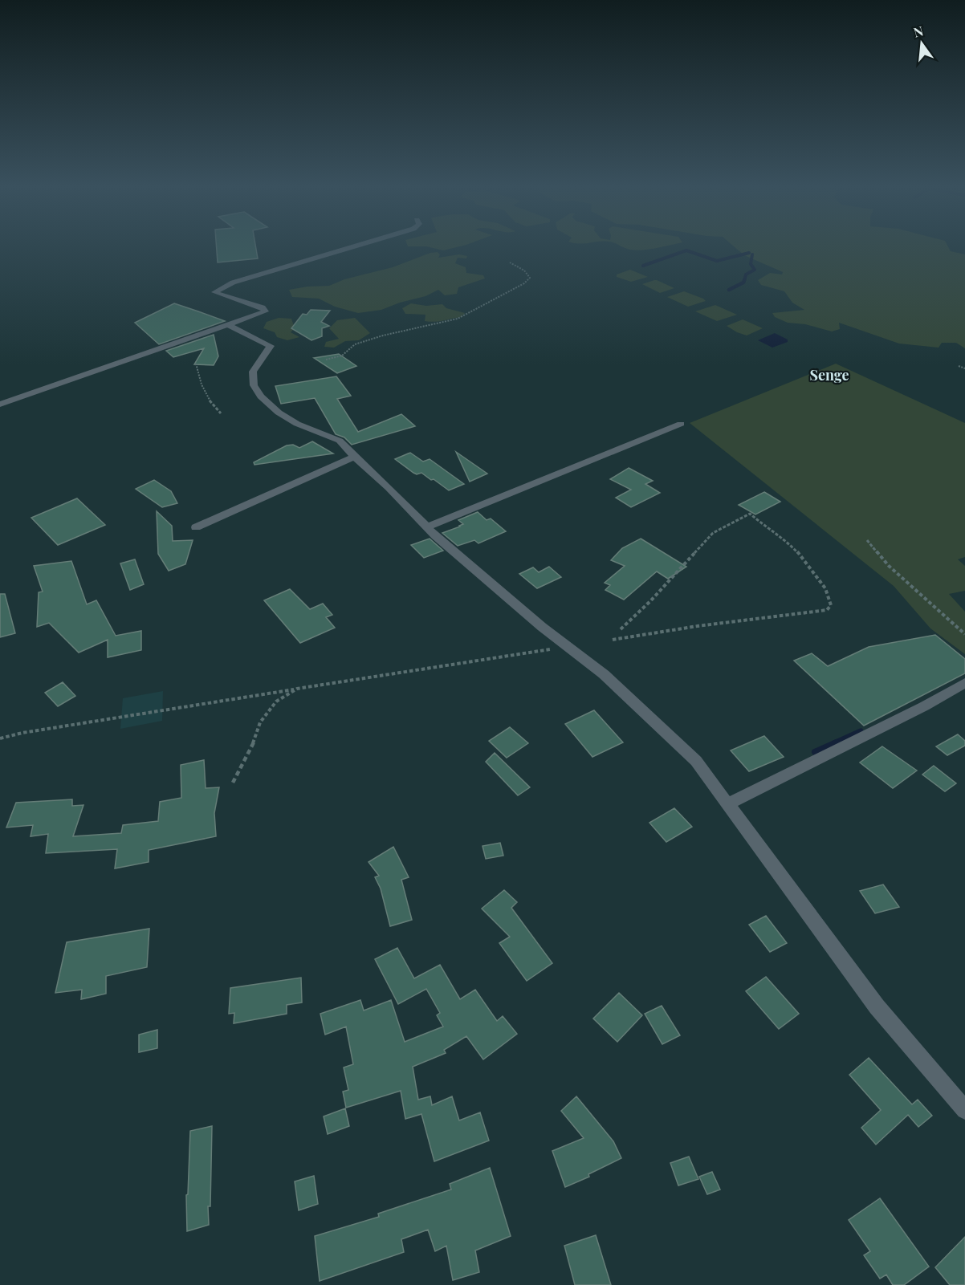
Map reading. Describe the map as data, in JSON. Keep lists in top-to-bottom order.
{
  "districts": ["Senge"],
  "north": "top"
}
